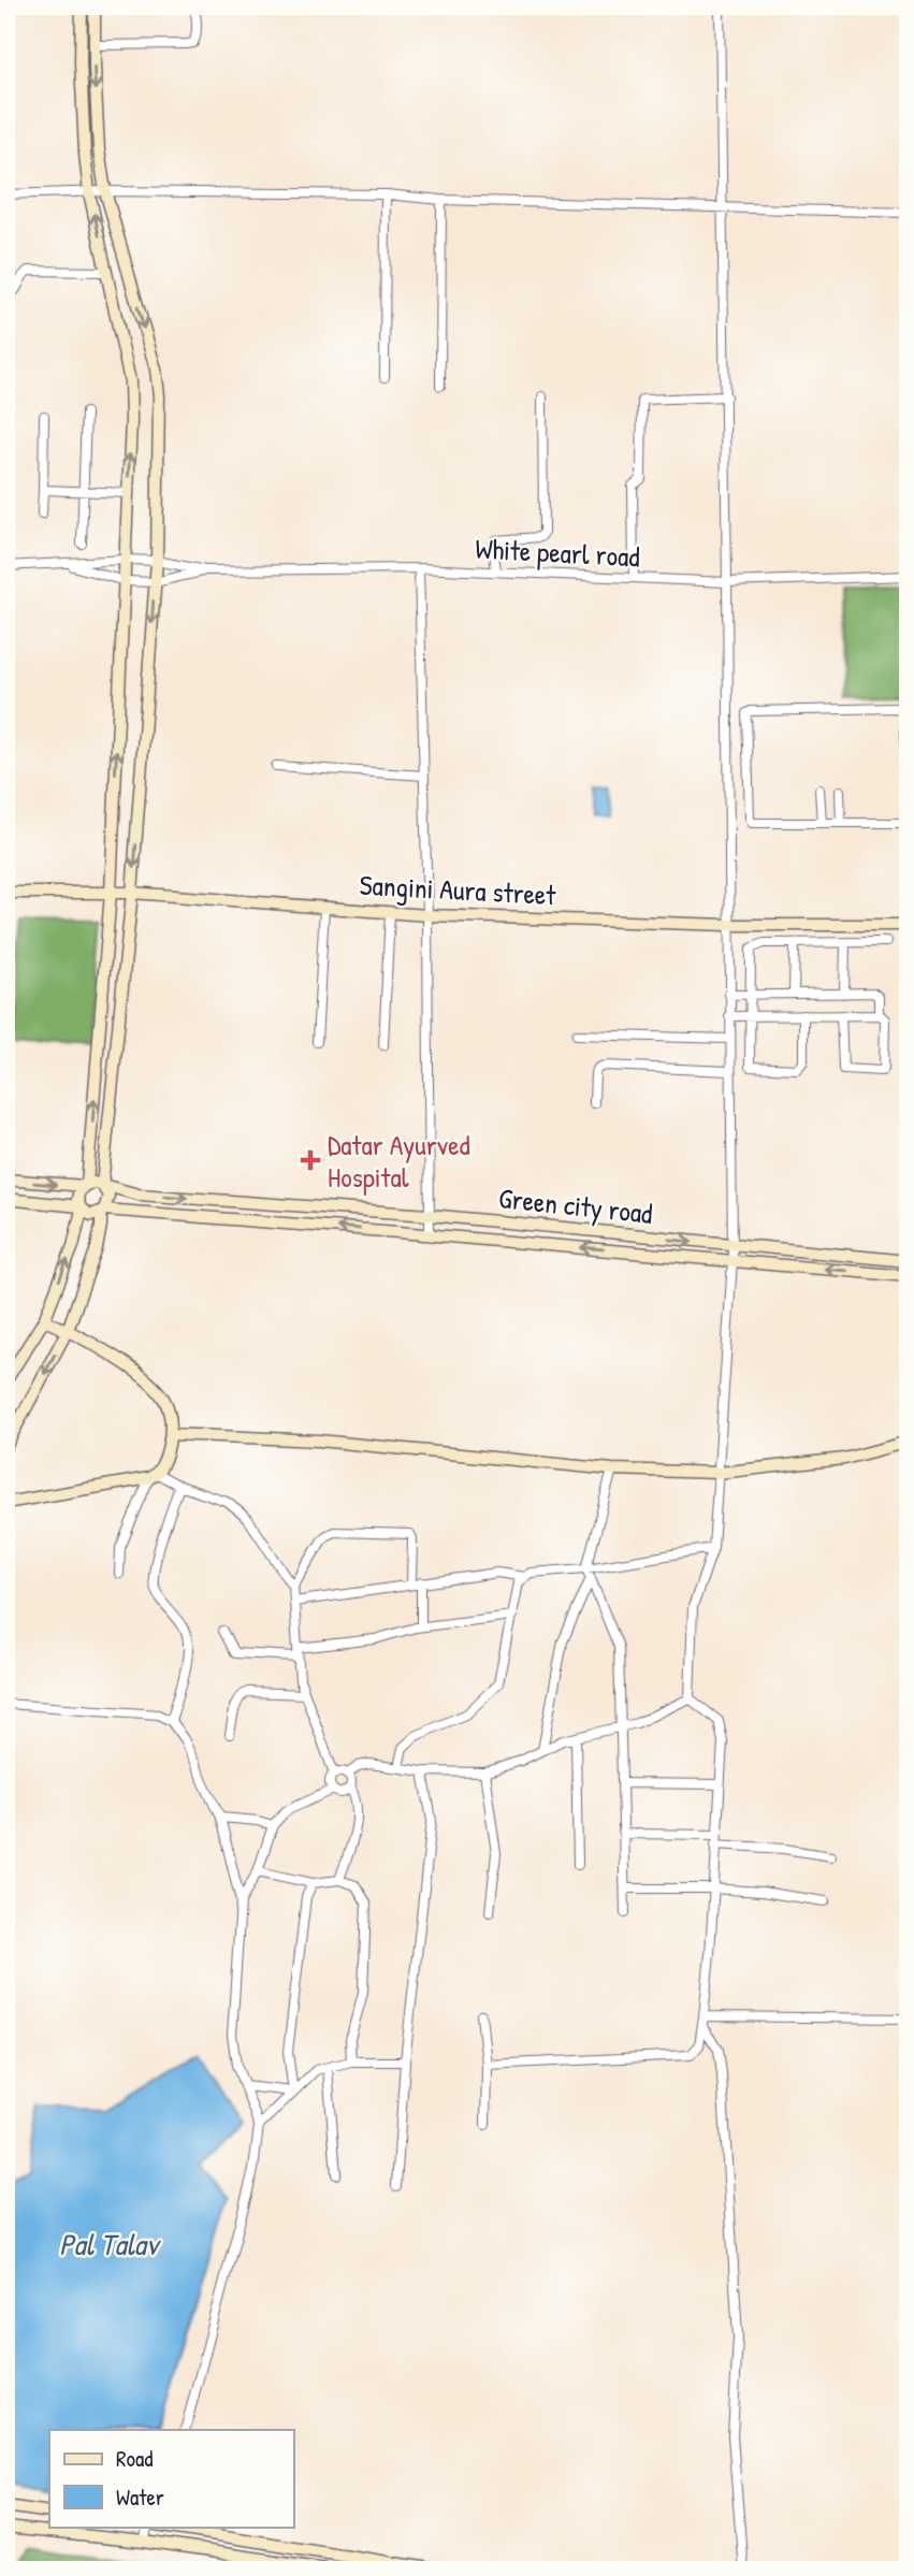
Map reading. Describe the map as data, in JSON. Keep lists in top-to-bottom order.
{
  "streets": {
    "street": ["White pearl road", "Sangini Aura street", "Green city road"]
  },
  "water": ["Pal Talav"],
  "places": {
    "health": ["Datar Ayurved Hospital"]
  },
  "legend": ["Road", "Water"]
}
